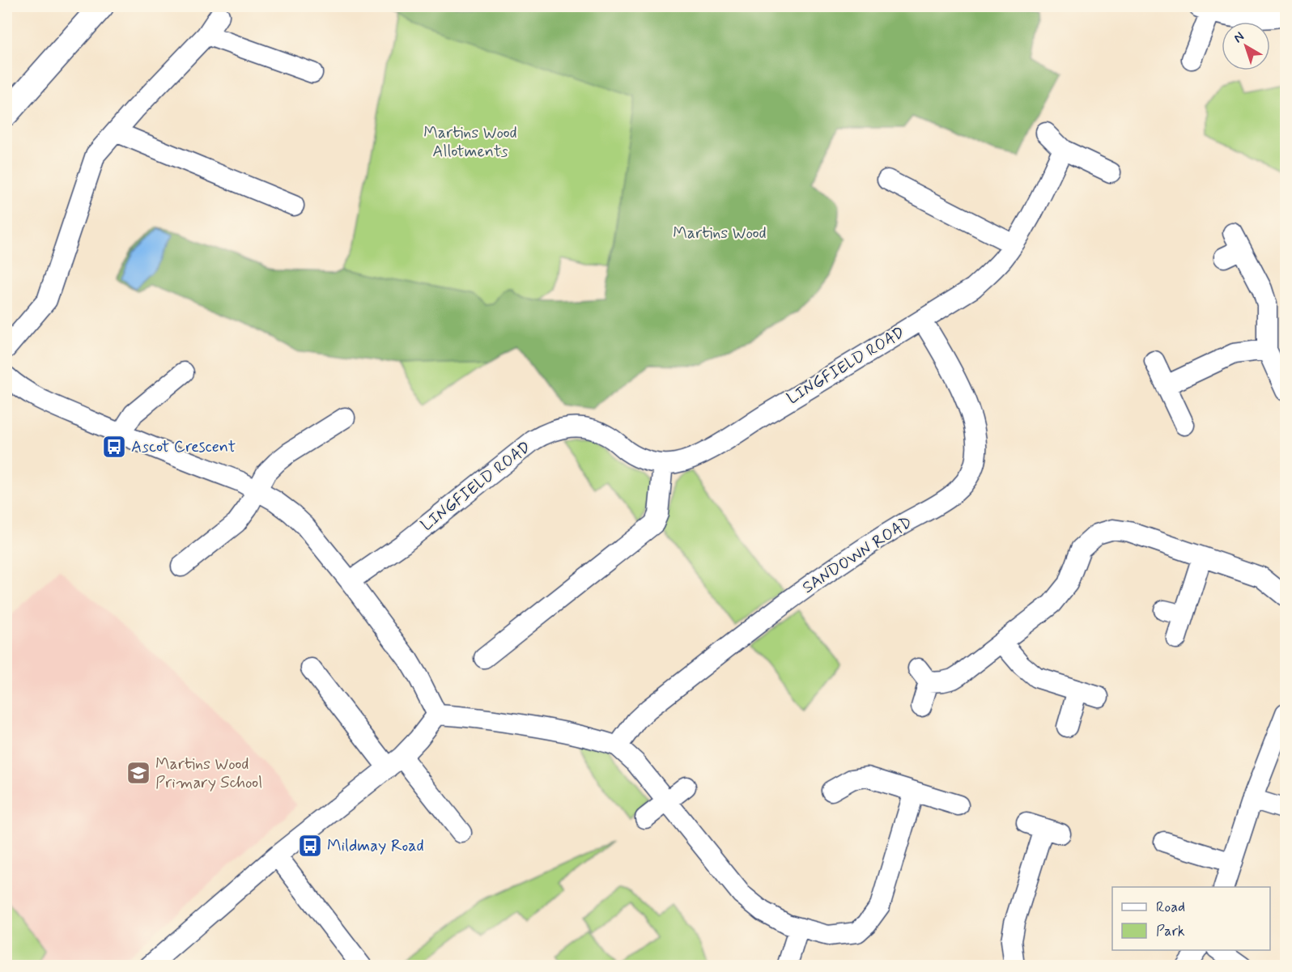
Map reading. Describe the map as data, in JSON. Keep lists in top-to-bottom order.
{
  "streets": {
    "street": ["LINGFIELD ROAD", "SANDOWN ROAD"]
  },
  "crossings": [
    ["LINGFIELD ROAD", "SANDOWN ROAD"]
  ],
  "parks": ["Martins Wood Allotments", "Martins Wood"],
  "places": {
    "bus stop": ["Ascot Crescent", "Mildmay Road"],
    "school or university": ["Martins Wood Primary School"]
  },
  "legend": ["Road", "Park"],
  "north": "top left"
}
